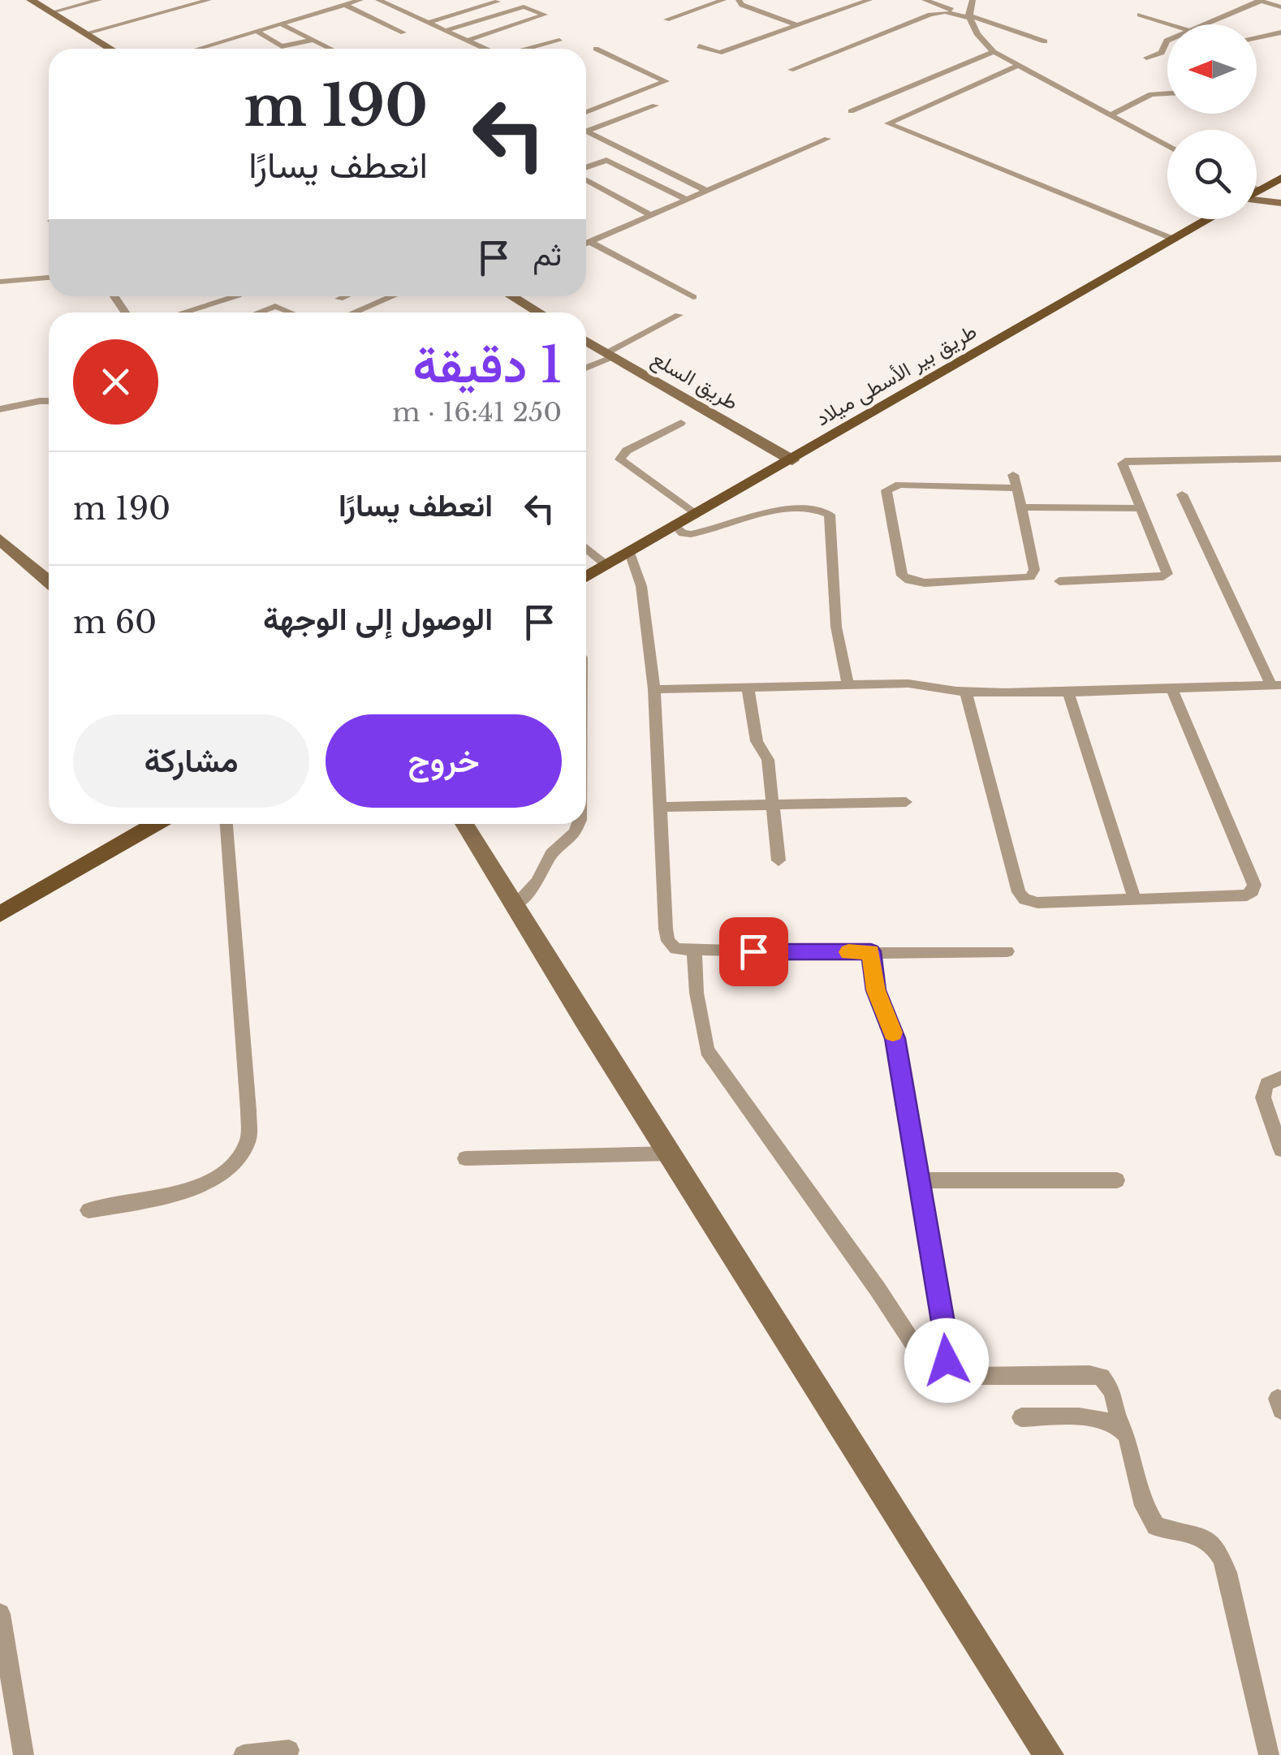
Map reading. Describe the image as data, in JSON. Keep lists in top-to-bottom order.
{
  "streets": {
    "main road": ["طريق بير الأسطى ميلاد"],
    "street": ["طريق السلع"]
  },
  "crossings": [
    ["طريق بير الأسطى ميلاد", "طريق السلع"]
  ],
  "north": "left",
  "page": {
    "turn": ["190 m", "انعطف يسارًا"],
    "then": "ثم",
    "heading": ["1 دقيقة", "250 m · 16:41"],
    "list": [
      {
        "name": "انعطف يسارًا",
        "value": "190 m"
      },
      {
        "name": "الوصول إلى الوجهة",
        "value": "60 m"
      }
    ],
    "buttons": ["خروج", "مشاركة"]
  }
}
